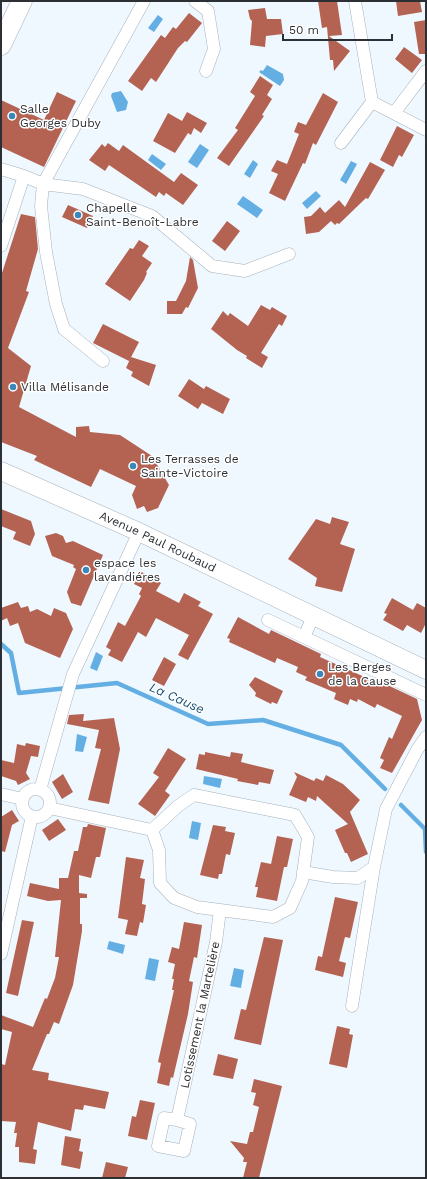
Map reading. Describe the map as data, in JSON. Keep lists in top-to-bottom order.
{
  "streets": {
    "street": ["Avenue Paul Roubaud", "Lotissement la Martelière"]
  },
  "water": ["La Cause"],
  "places": [
    "Salle Georges Duby",
    "Chapelle Saint-Benoît-Labre",
    "Villa Mélisande",
    "Les Terrasses de Sainte-Victoire",
    "espace les lavandiéres",
    "Les Berges de la Cause"
  ],
  "scale_bar": "50 m"
}
